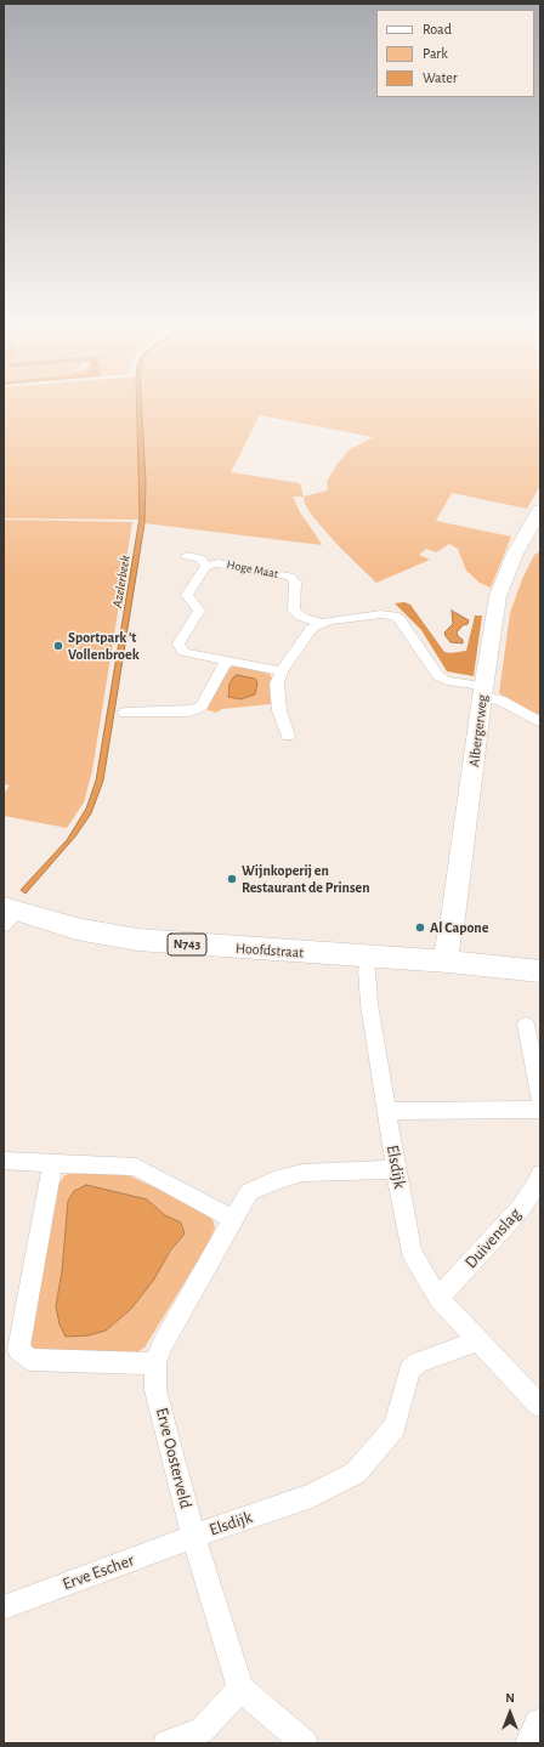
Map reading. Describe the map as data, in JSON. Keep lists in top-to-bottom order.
{
  "streets": {
    "main road": ["Albergerweg", "N743", "Hoofdstraat"],
    "street": [
      "Hoge Maat",
      "Elsdijk",
      "Duivenslag",
      "Erve Oosterveld",
      "Erve Escher"
    ]
  },
  "crossings": [
    ["Albergerweg", "Hoofdstraat"],
    ["Elsdijk", "Duivenslag"],
    ["Elsdijk", "Erve Oosterveld"],
    ["Elsdijk", "Erve Escher"],
    ["Erve Oosterveld", "Erve Escher"]
  ],
  "water": ["Azelerbeek"],
  "places": ["Sportpark 't Vollenbroek", "Wijnkoperij en Restaurant de Prinsen", "Al Capone"],
  "legend": ["Road", "Park", "Water"],
  "north": "top"
}
